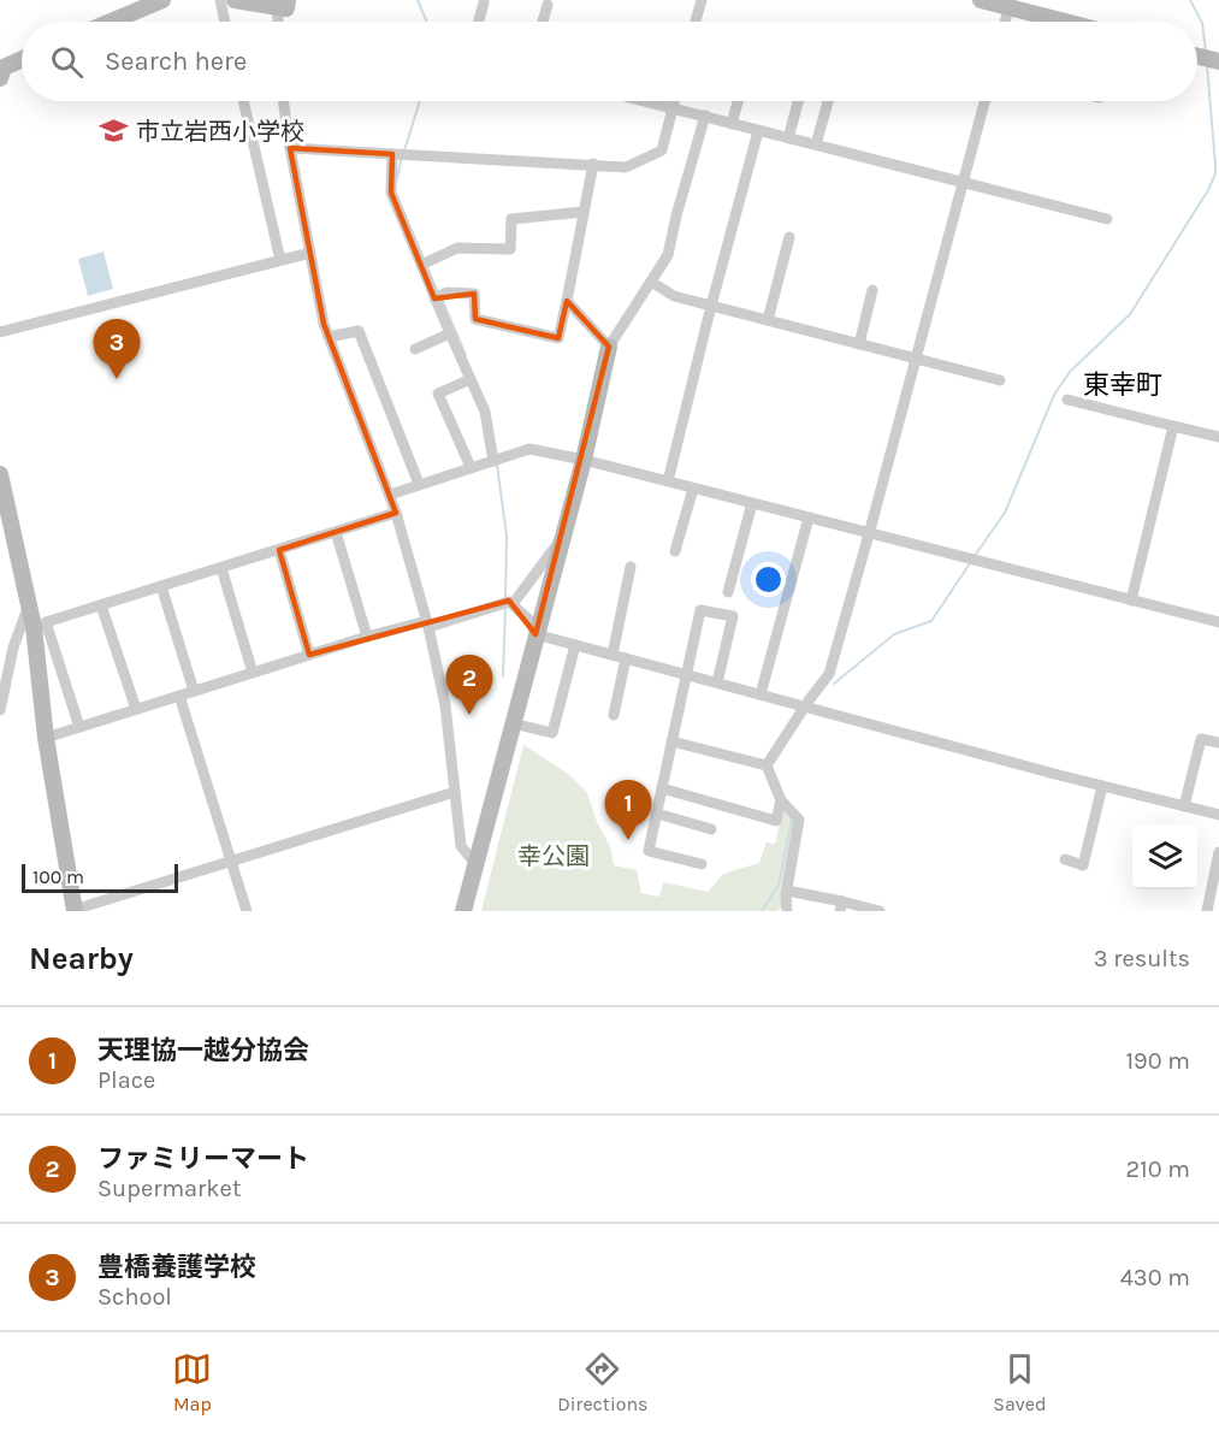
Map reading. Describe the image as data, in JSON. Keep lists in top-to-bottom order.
{
  "districts": ["東幸町"],
  "parks": ["幸公園"],
  "places": {
    "school or university": ["市立岩西小学校"]
  },
  "scale_bar": "100 m",
  "page": {
    "search": "Search here",
    "pins": ["3", "2", "1"],
    "scale": "100 m",
    "heading": ["Nearby", "3 results"],
    "list": [
      {
        "mark": "1",
        "name": "天理協一越分協会",
        "note": "Place",
        "value": "190 m"
      },
      {
        "mark": "2",
        "name": "ファミリーマート",
        "note": "Supermarket",
        "value": "210 m"
      },
      {
        "mark": "3",
        "name": "豊橋養護学校",
        "note": "School",
        "value": "430 m"
      }
    ],
    "nav": ["Map", "Directions", "Saved"]
  }
}
